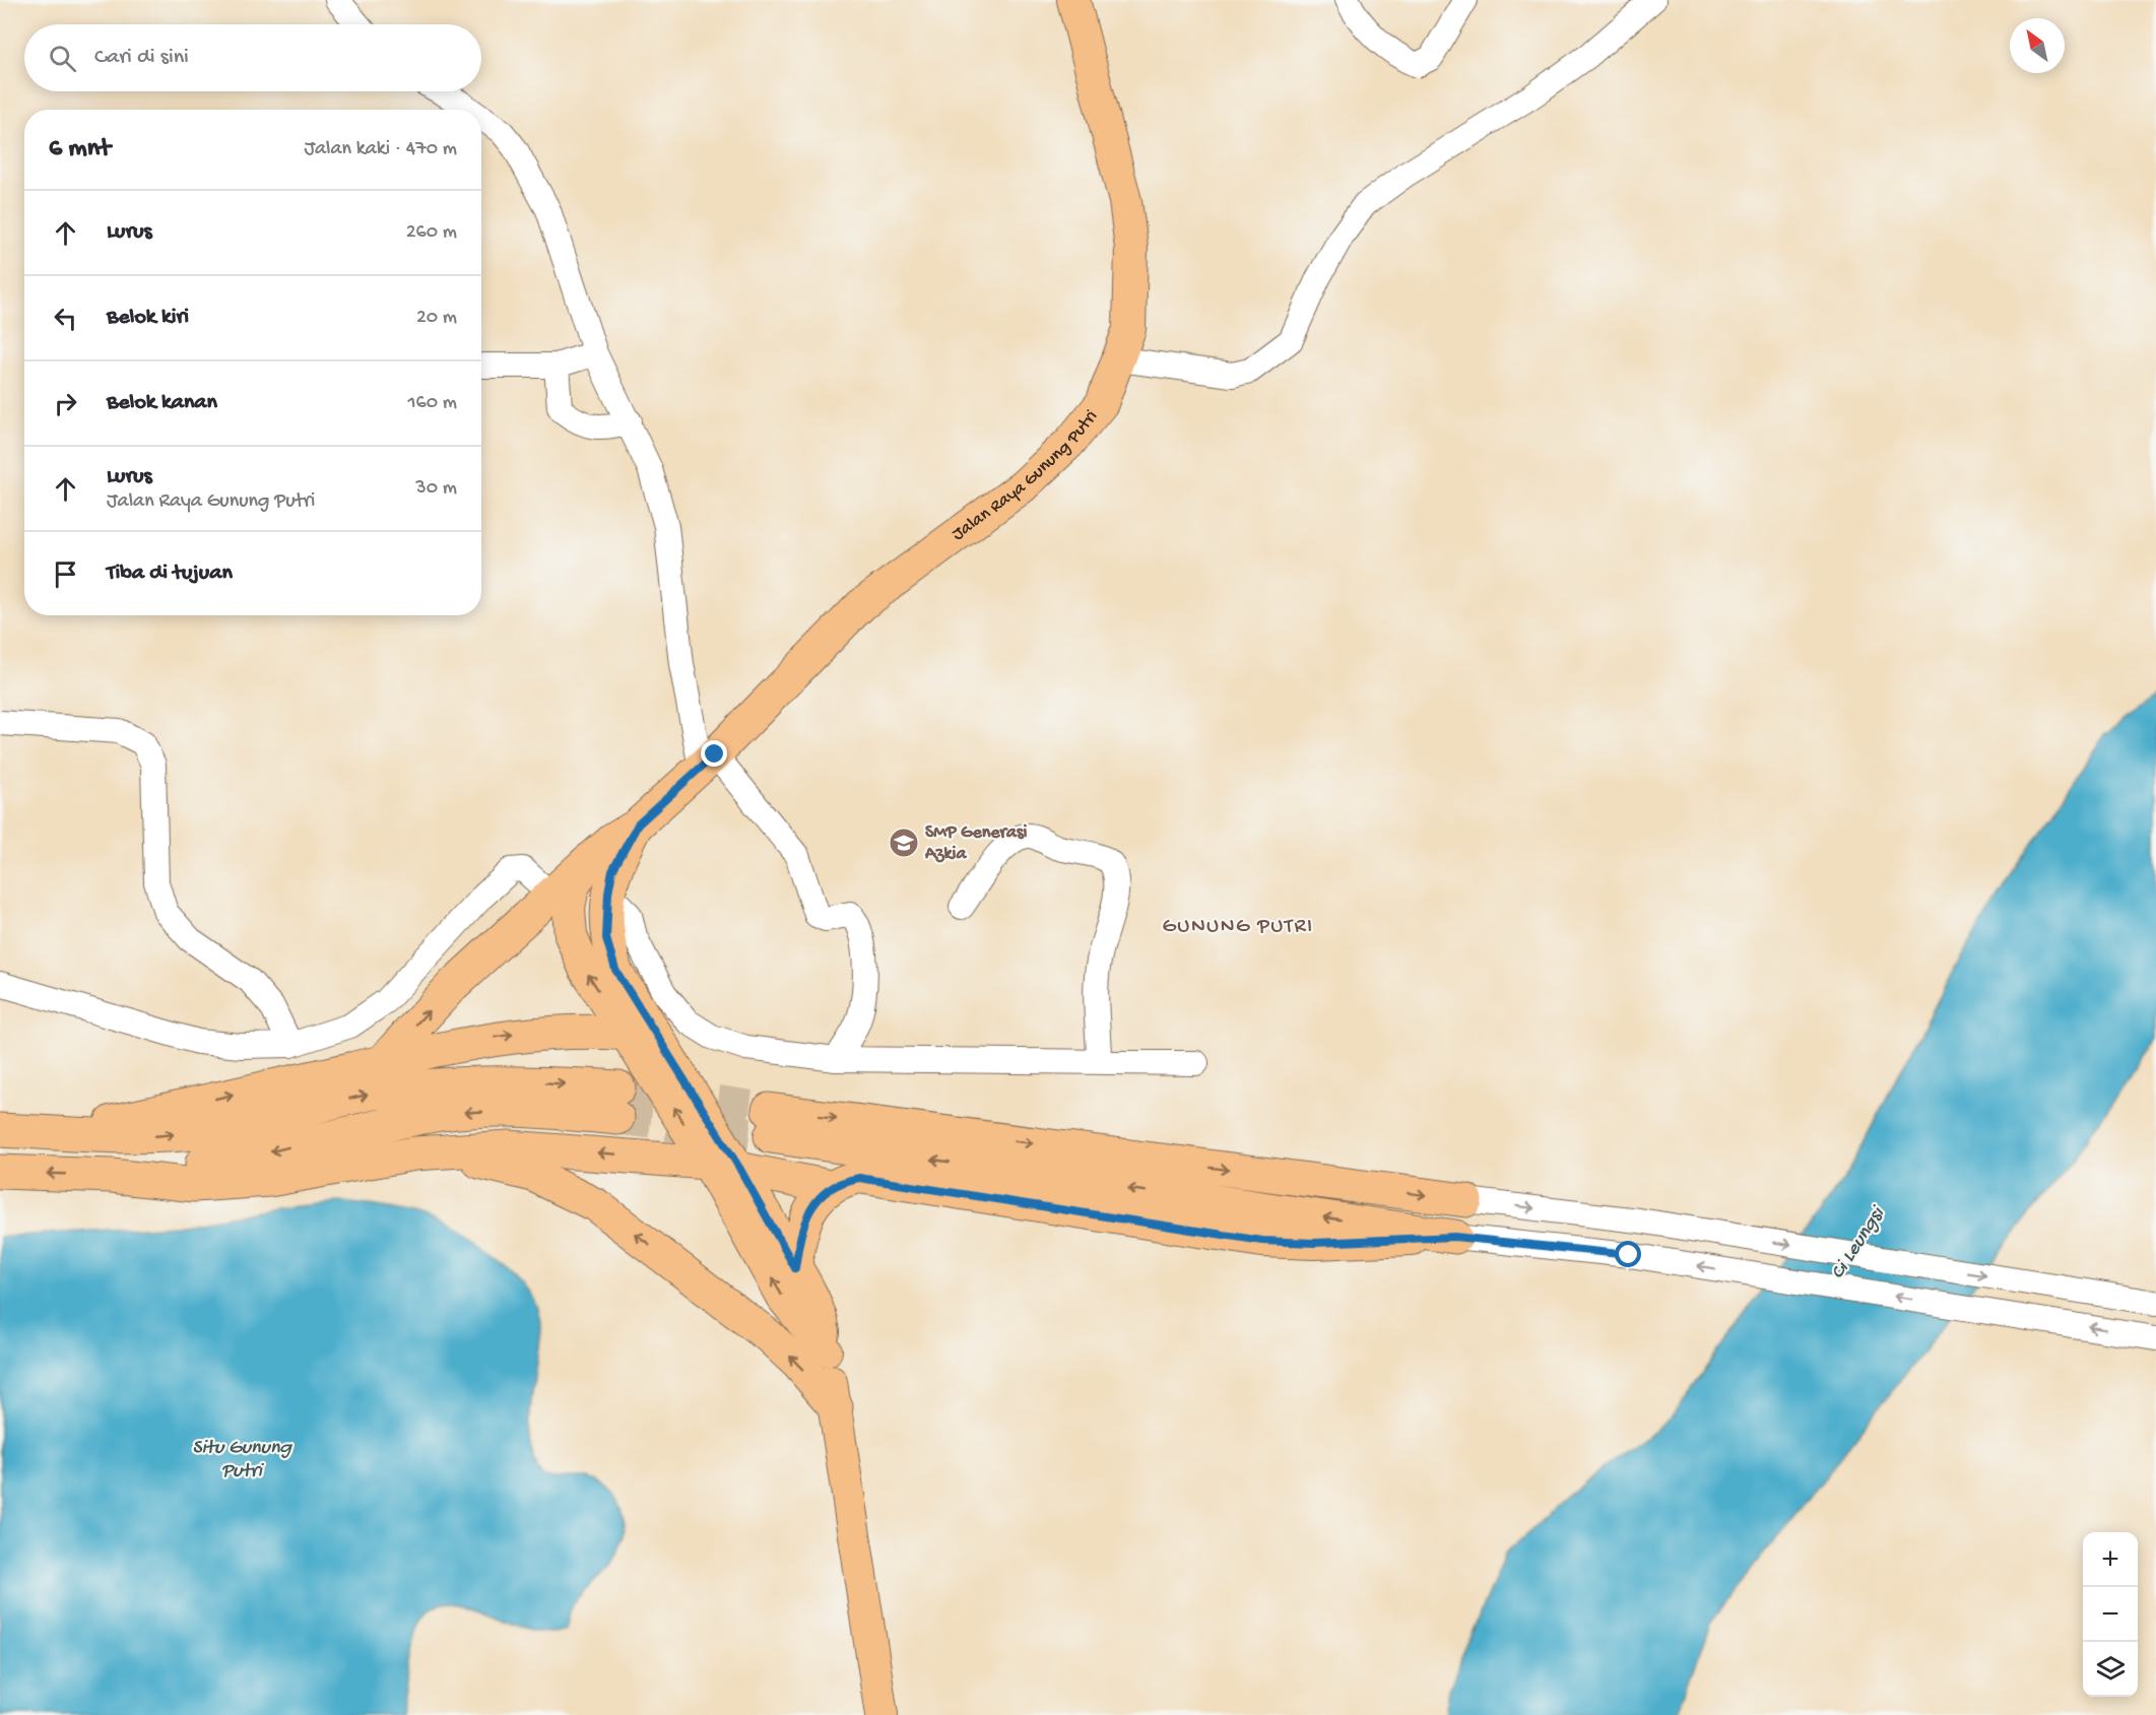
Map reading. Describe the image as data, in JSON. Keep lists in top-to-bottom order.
{
  "streets": {
    "main road": ["Jalan Raya Gunung Putri"]
  },
  "districts": ["GUNUNG PUTRI"],
  "water": ["Ci Leungsi", "Situ Gunung Putri"],
  "places": {
    "school or university": ["SMP Generasi Azkia"]
  },
  "north": "top left",
  "page": {
    "search": "Cari di sini",
    "heading": ["6 mnt", "Jalan kaki · 470 m"],
    "list": [
      ["Lurus", "260 m"],
      ["Belok kiri", "20 m"],
      ["Belok kanan", "160 m"],
      ["Lurus", "Jalan Raya Gunung Putri", "30 m"],
      "Tiba di tujuan"
    ],
    "map_buttons": ["+", "−"]
  }
}
